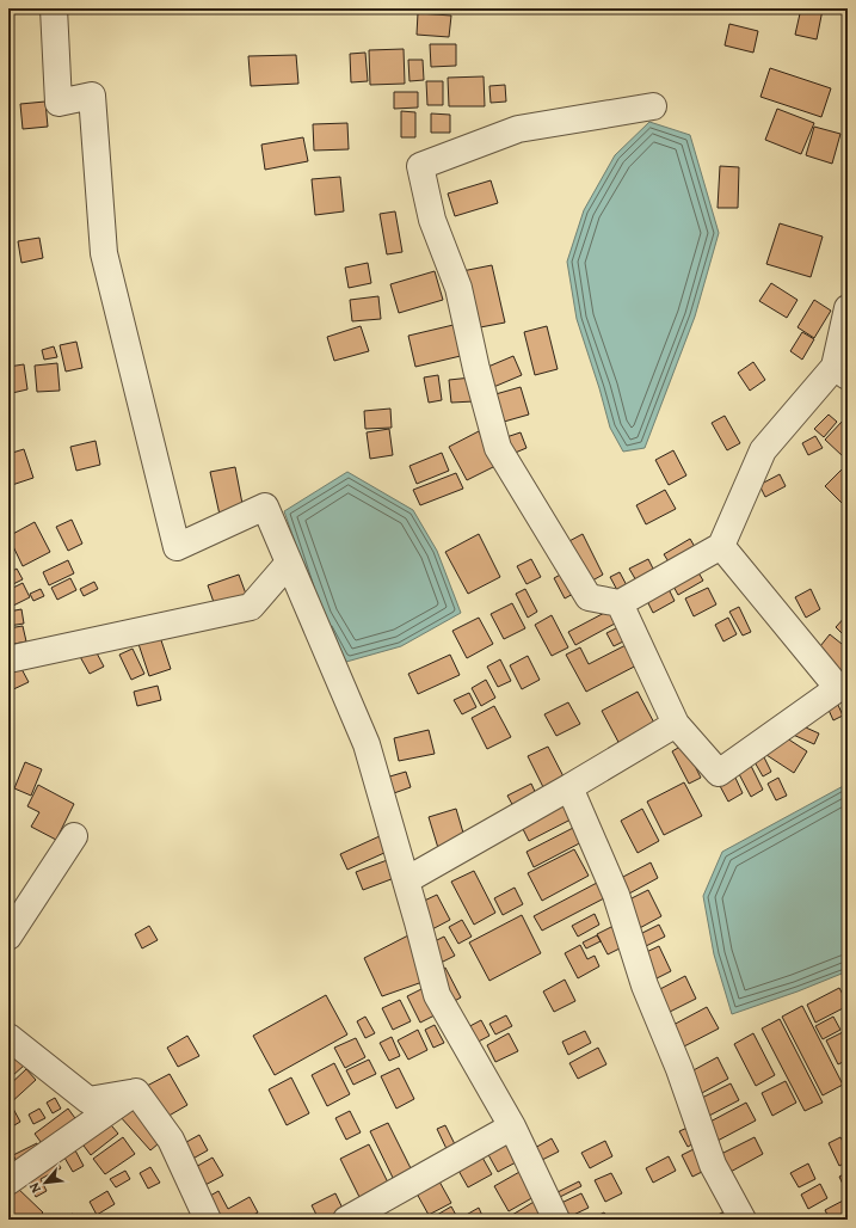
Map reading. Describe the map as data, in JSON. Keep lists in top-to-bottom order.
{
  "north": "bottom left"
}
